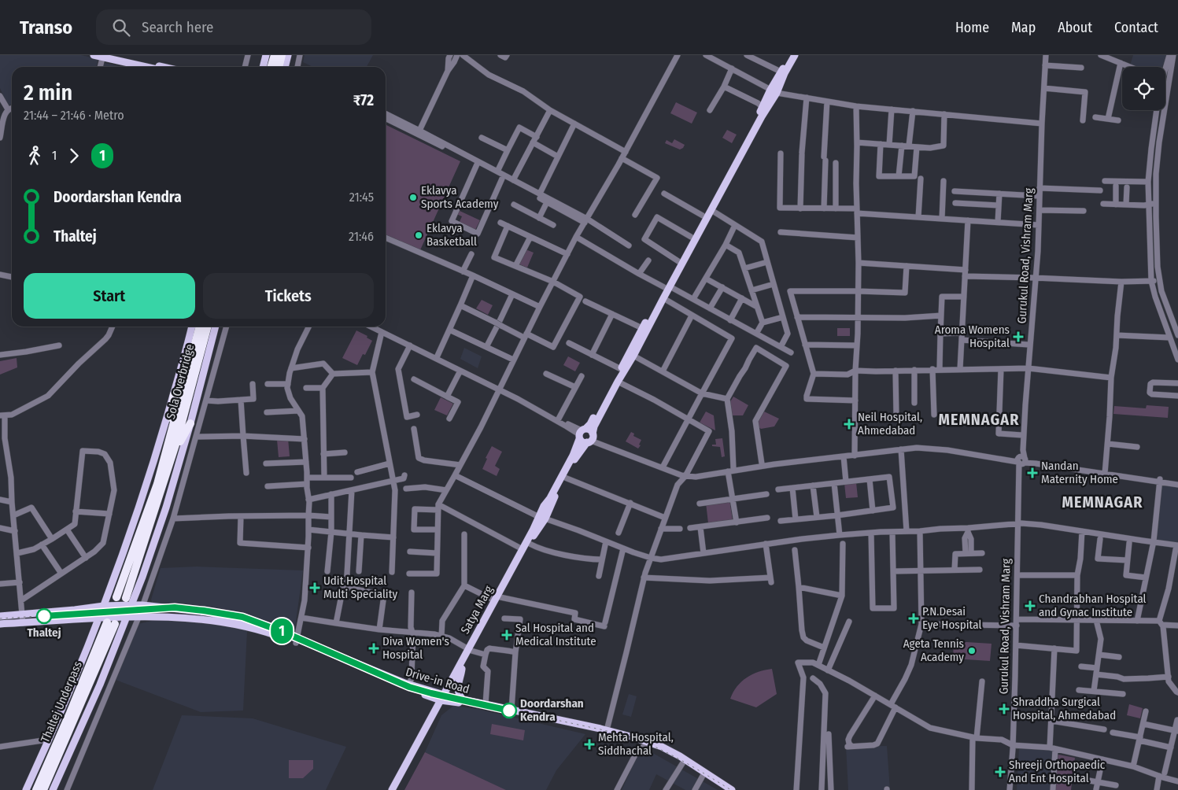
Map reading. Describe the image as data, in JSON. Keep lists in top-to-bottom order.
{
  "streets": {
    "highway": ["Sola Overbridge", "Thaltej Underpass"],
    "main road": ["Satya Marg", "Drive-in Road"],
    "street": ["Gurukul Road, Vishram Marg"]
  },
  "crossings": [
    ["Satya Marg", "Drive-in Road"]
  ],
  "districts": ["MEMNAGAR", "MEMNAGAR"],
  "places": {
    "other": [
      "Eklavya Sports Academy",
      "Eklavya Basketball",
      "Thaltej",
      "Ageta Tennis Academy",
      "Doordarshan Kendra"
    ],
    "health": [
      "Aroma Womens Hospital",
      "Neil Hospital, Ahmedabad",
      "Nandan Maternity Home",
      "Udit Hospital Multi Speciality",
      "Chandrabhan Hospital and Gynac Institute",
      "P.N.Desai Eye Hospital",
      "Sal Hospital and Medical Institute",
      "Diva Women's Hospital",
      "Shraddha Surgical Hospital, Ahmedabad",
      "Mehta Hospital, Siddhachal",
      "Shreeji Orthopaedic And Ent Hospital"
    ]
  },
  "lines": ["metro line 1"],
  "page": {
    "header": "Transo",
    "search": "Search here",
    "nav": [
      "Home",
      "Map",
      "About",
      "Contact"
    ],
    "on_map": "1",
    "heading": ["2 min", "21:44 – 21:46 · Metro", "₹72"],
    "legs": ["1", "1"],
    "list": [
      {
        "name": "Doordarshan Kendra",
        "value": "21:45"
      },
      {
        "name": "Thaltej",
        "value": "21:46"
      }
    ],
    "buttons": ["Start", "Tickets"]
  }
}
